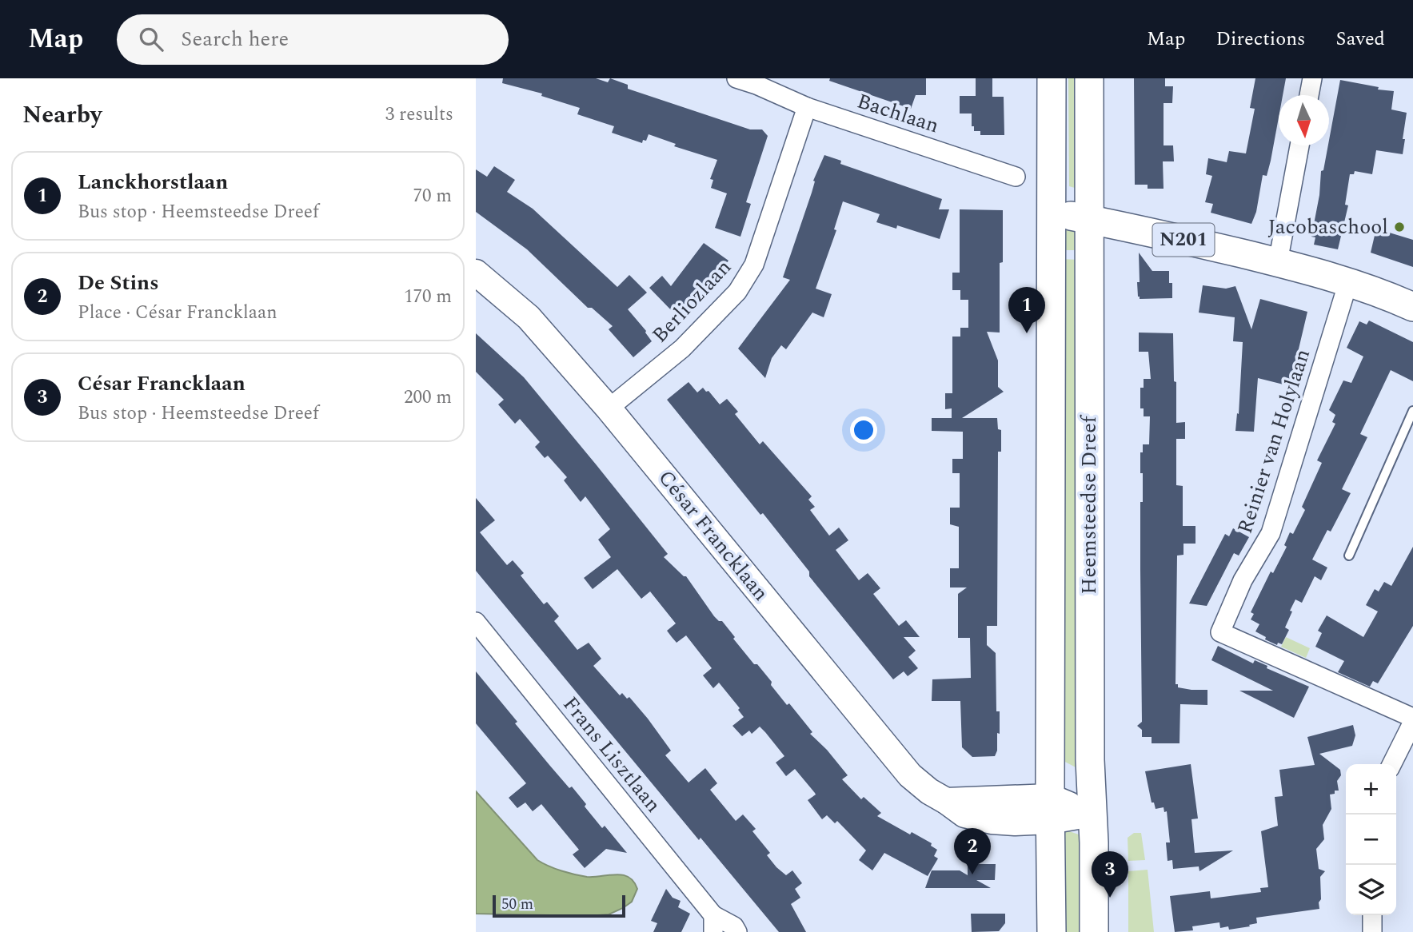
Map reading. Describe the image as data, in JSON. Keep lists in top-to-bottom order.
{
  "streets": {
    "main road": ["N201", "Heemsteedse Dreef", "César Francklaan"],
    "street": [
      "Bachlaan",
      "Berliozlaan",
      "Reinier van Holylaan",
      "Frans Lisztlaan"
    ]
  },
  "crossings": [
    ["Bachlaan", "Berliozlaan"],
    ["N201", "Reinier van Holylaan"],
    ["N201", "Heemsteedse Dreef"],
    ["Berliozlaan", "César Francklaan"],
    ["Heemsteedse Dreef", "César Francklaan"]
  ],
  "places": ["Jacobaschool"],
  "scale_bar": "50 m",
  "north": "bottom",
  "page": {
    "header": "Map",
    "search": "Search here",
    "nav": ["Map", "Directions", "Saved"],
    "heading": ["Nearby", "3 results"],
    "list": [
      {
        "mark": "1",
        "name": "Lanckhorstlaan",
        "note": "Bus stop · Heemsteedse Dreef",
        "value": "70 m"
      },
      {
        "mark": "2",
        "name": "De Stins",
        "note": "Place · César Francklaan",
        "value": "170 m"
      },
      {
        "mark": "3",
        "name": "César Francklaan",
        "note": "Bus stop · Heemsteedse Dreef",
        "value": "200 m"
      }
    ],
    "pins": ["1", "2", "3"],
    "map_buttons": ["+", "−"],
    "scale": "50 m"
  }
}
